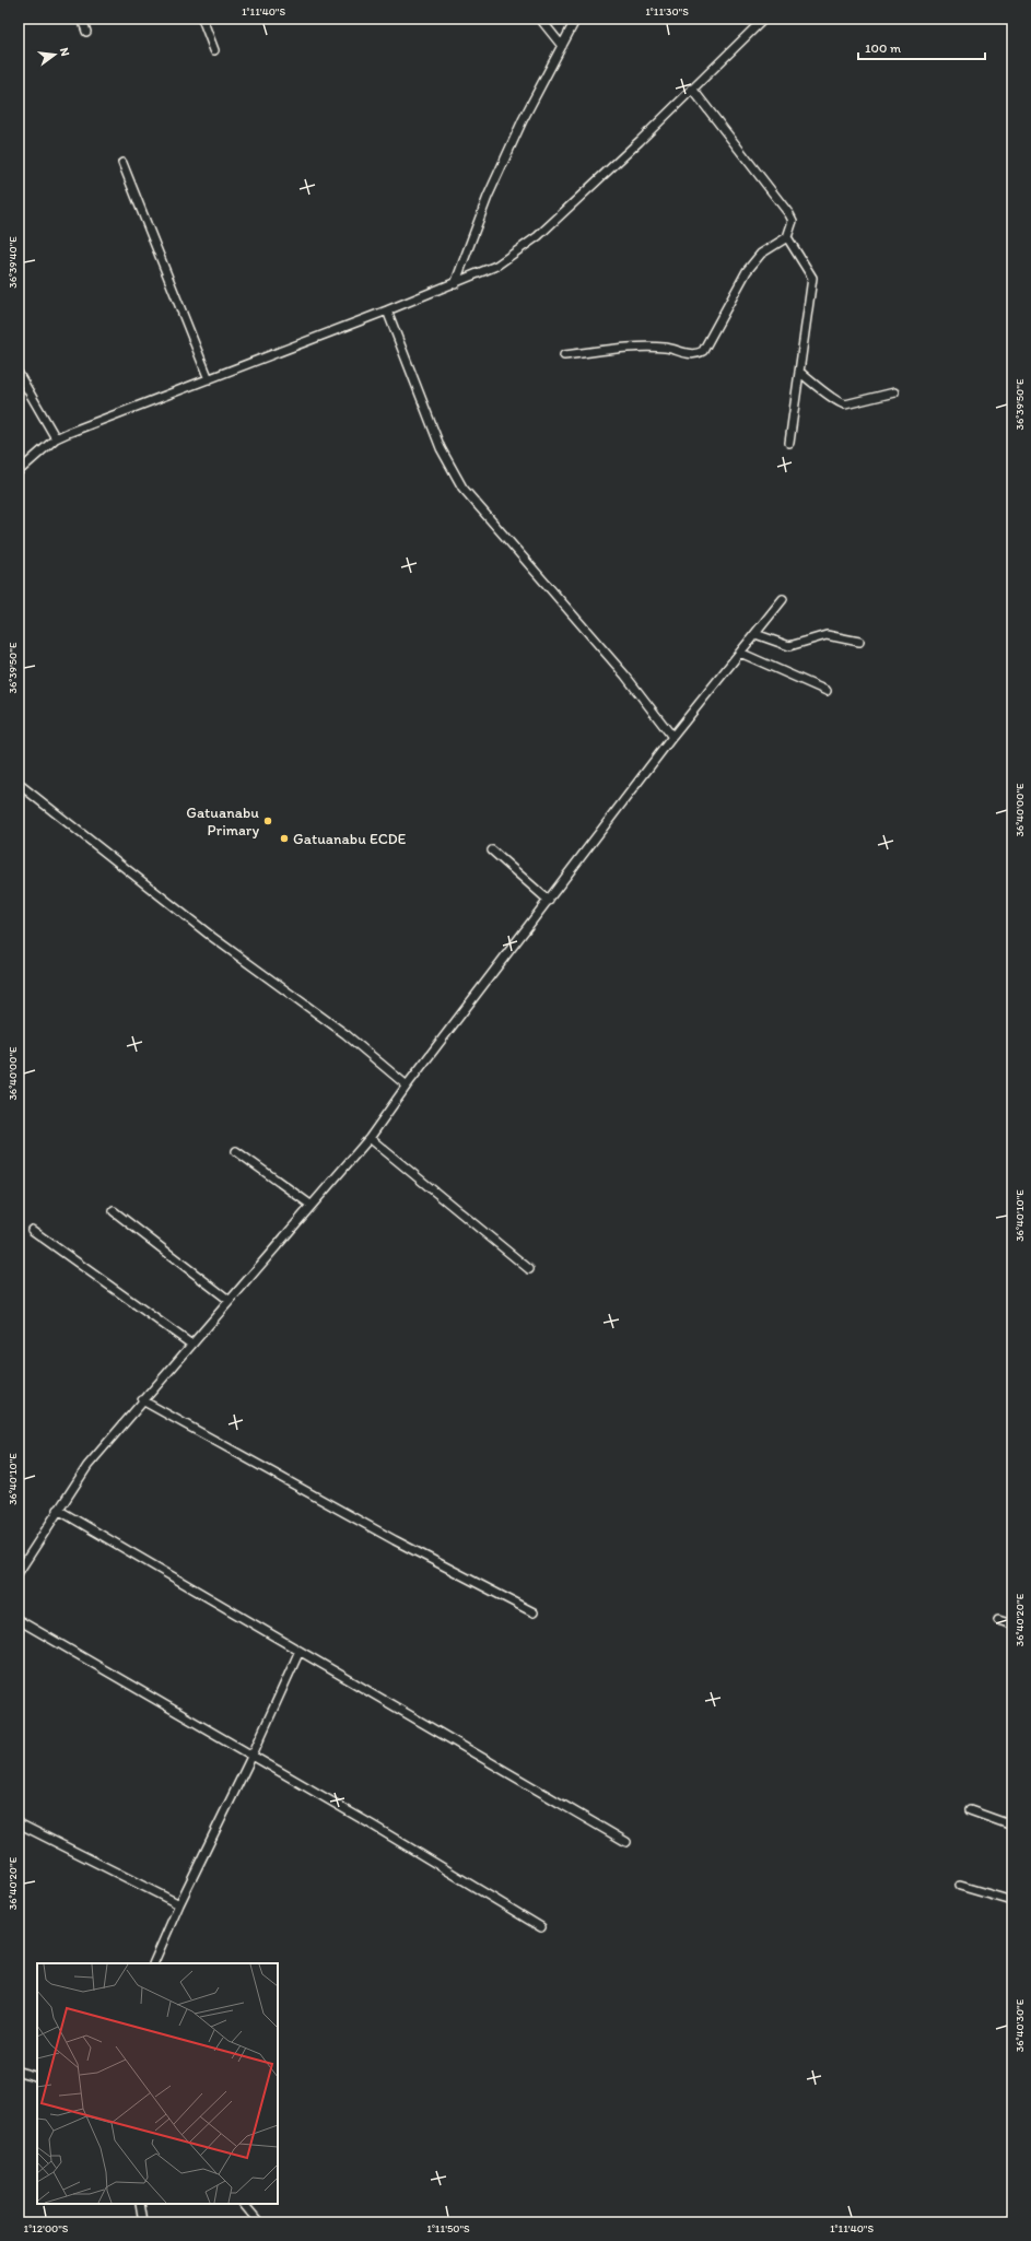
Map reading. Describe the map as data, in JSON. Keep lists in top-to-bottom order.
{
  "places": ["Gatuanabu Primary", "Gatuanabu ECDE"],
  "scale_bar": "100 m",
  "north": "right",
  "coordinates": [
    "1°11'40\"S",
    "1°11'30\"S",
    "36°39'40\"E",
    "36°39'50\"E",
    "36°40'00\"E",
    "36°40'10\"E",
    "36°40'20\"E",
    "36°40'30\"E",
    "1°12'00\"S",
    "1°11'50\"S"
  ]
}
